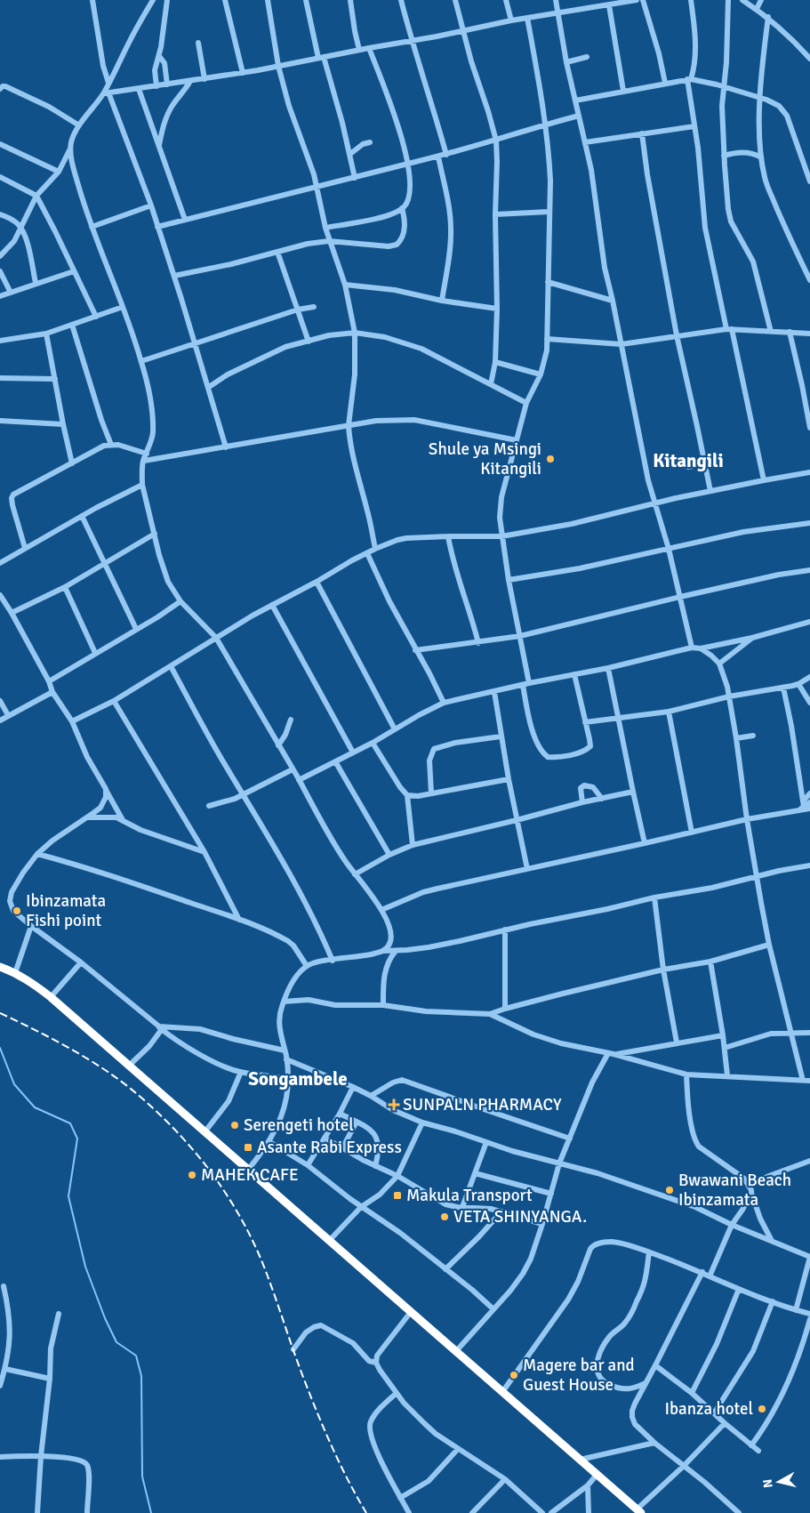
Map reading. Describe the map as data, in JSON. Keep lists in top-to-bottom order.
{
  "districts": ["Kitangili", "Songambele"],
  "places": {
    "other": [
      "Shule ya Msingi Kitangili",
      "Ibinzamata Fishi point",
      "Serengeti hotel",
      "MAHEK CAFE",
      "Bwawani Beach Ibinzamata",
      "VETA SHINYANGA.",
      "Magere bar and Guest House",
      "Ibanza hotel"
    ],
    "health": ["SUNPALN PHARMACY"],
    "transit": ["Asante Rabi Express", "Makula Transport"]
  },
  "north": "left"
}
